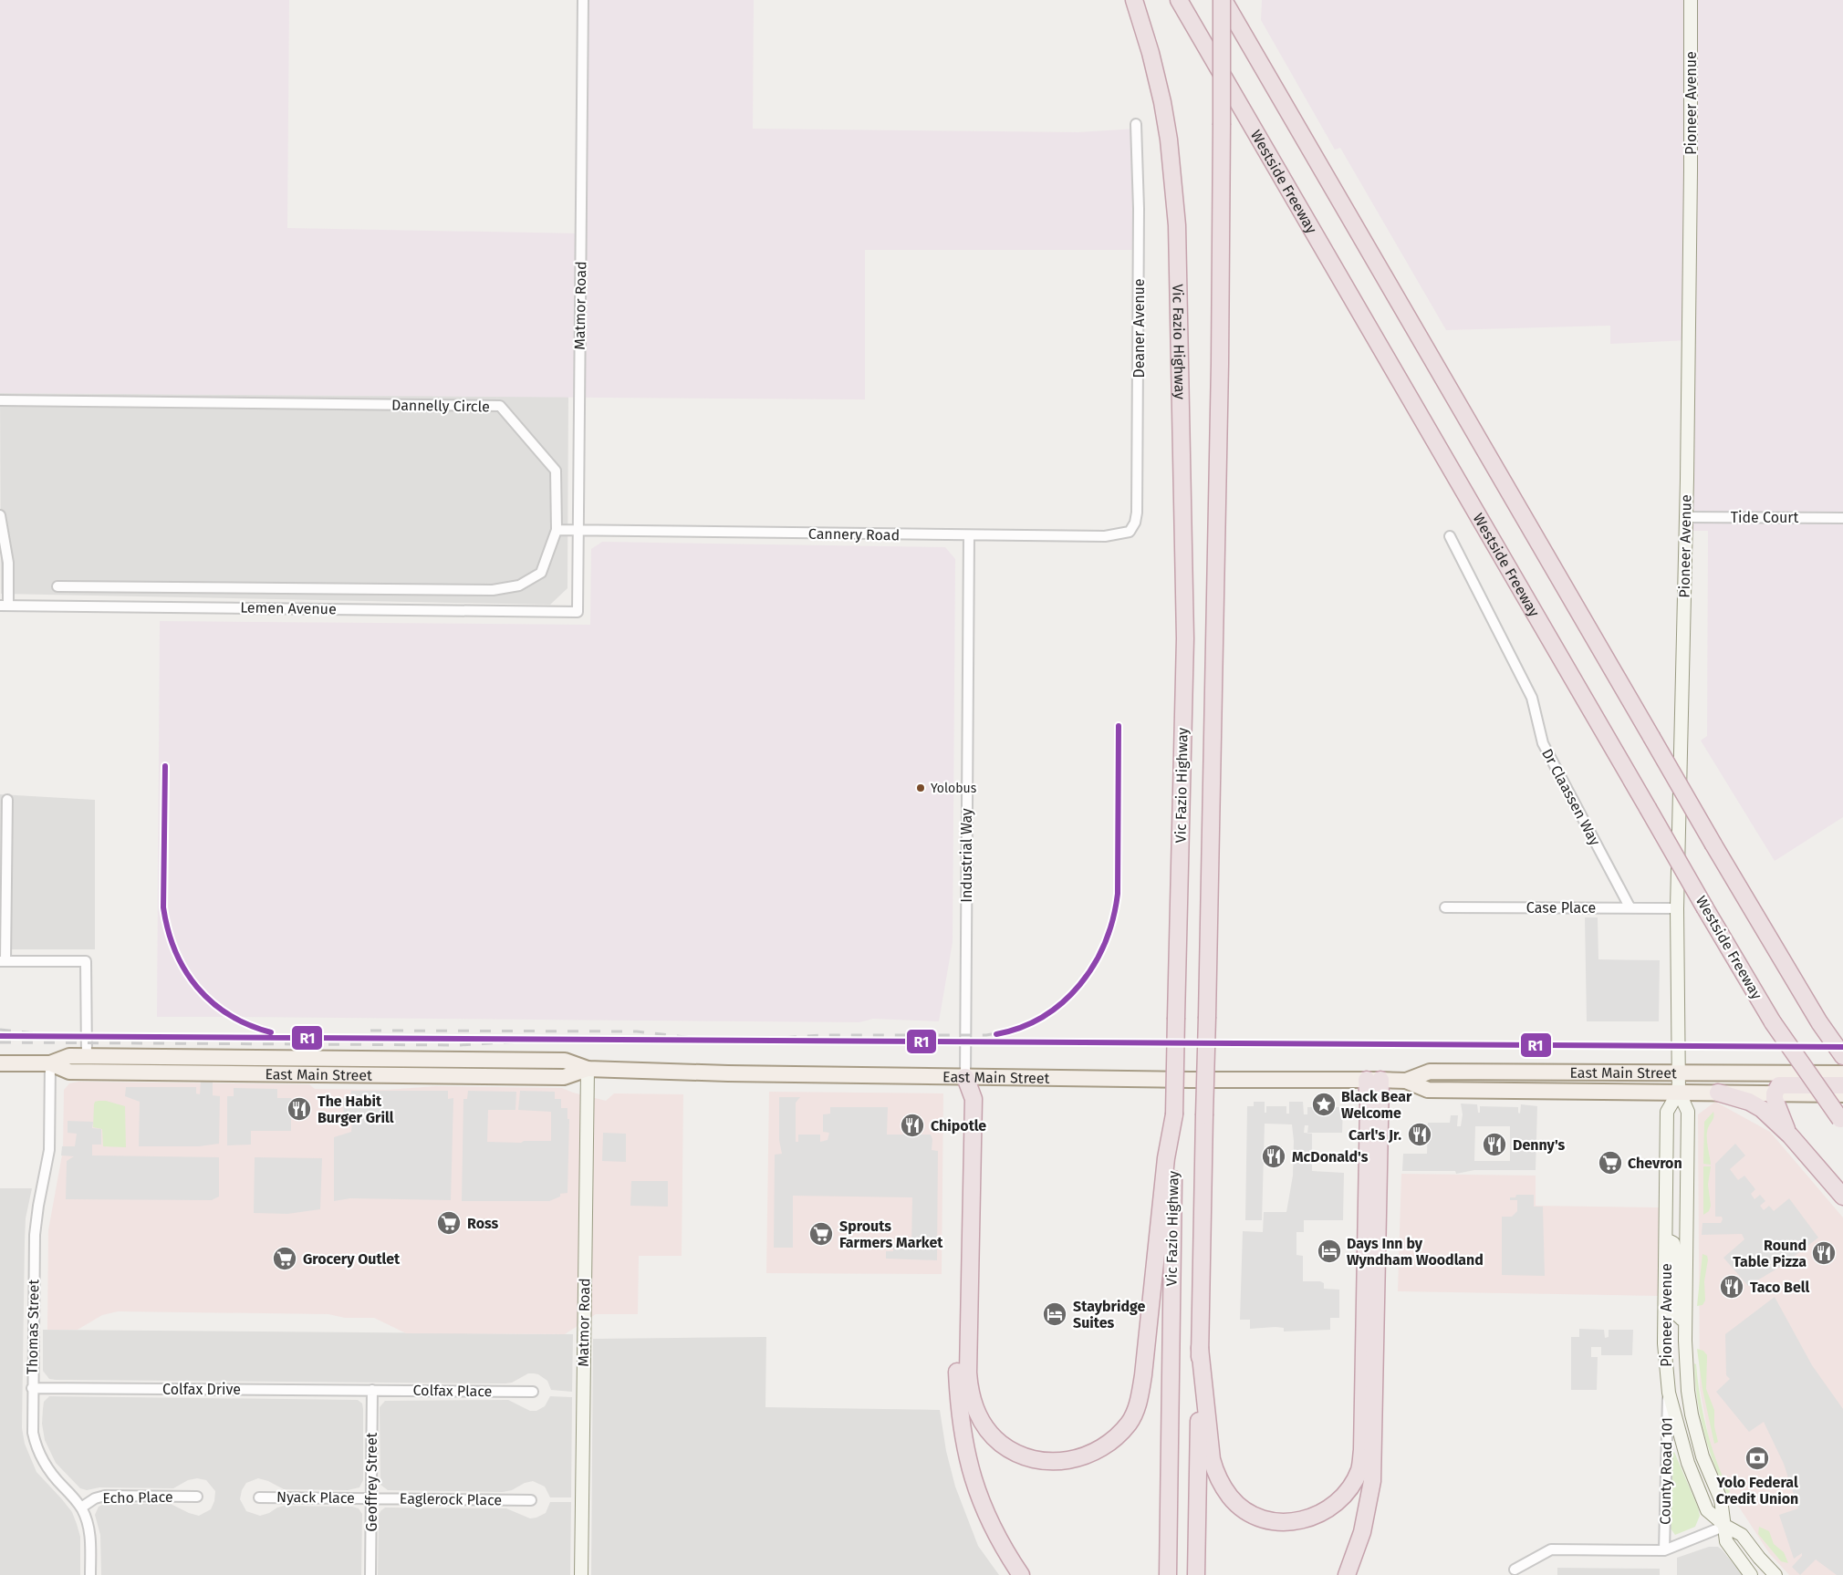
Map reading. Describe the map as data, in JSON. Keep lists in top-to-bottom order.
{
  "streets": {
    "highway": ["Westside Freeway", "Vic Fazio Highway"],
    "main road": ["East Main Street"],
    "street": [
      "Pioneer Avenue",
      "Matmor Road",
      "Deaner Avenue",
      "Dannelly Circle",
      "Tide Court",
      "Cannery Road",
      "Lemen Avenue",
      "Dr Claassen Way",
      "Industrial Way",
      "Case Place",
      "Thomas Street",
      "Colfax Drive",
      "Colfax Place",
      "County Road 101",
      "Geoffrey Street",
      "Echo Place",
      "Nyack Place",
      "Eaglerock Place"
    ]
  },
  "crossings": [
    ["Pioneer Avenue", "Tide Court"],
    ["Pioneer Avenue", "Case Place"],
    ["Pioneer Avenue", "East Main Street"],
    ["Pioneer Avenue", "County Road 101"],
    ["Matmor Road", "Cannery Road"],
    ["Matmor Road", "Lemen Avenue"],
    ["Matmor Road", "East Main Street"],
    ["Deaner Avenue", "Cannery Road"],
    ["Dannelly Circle", "Cannery Road"],
    ["Cannery Road", "Industrial Way"],
    ["Dr Claassen Way", "Case Place"],
    ["Industrial Way", "East Main Street"],
    ["East Main Street", "Thomas Street"],
    ["Thomas Street", "Colfax Drive"],
    ["Thomas Street", "Echo Place"],
    ["Colfax Drive", "Colfax Place"],
    ["Colfax Drive", "Geoffrey Street"],
    ["Colfax Place", "Geoffrey Street"],
    ["Geoffrey Street", "Nyack Place"],
    ["Geoffrey Street", "Eaglerock Place"],
    ["Nyack Place", "Eaglerock Place"]
  ],
  "places": {
    "other": ["Yolobus"],
    "place": ["Black Bear Welcome"],
    "restaurant": [
      "The Habit Burger Grill",
      "Chipotle",
      "Carl's Jr.",
      "Denny's",
      "McDonald's",
      "Round Table Pizza",
      "Taco Bell"
    ],
    "supermarket": [
      "Chevron",
      "Ross",
      "Sprouts Farmers Market",
      "Grocery Outlet"
    ],
    "hotel": ["Days Inn by Wyndham Woodland", "Staybridge Suites"],
    "bank": ["Yolo Federal Credit Union"]
  },
  "lines": ["transit line R1"]
}
